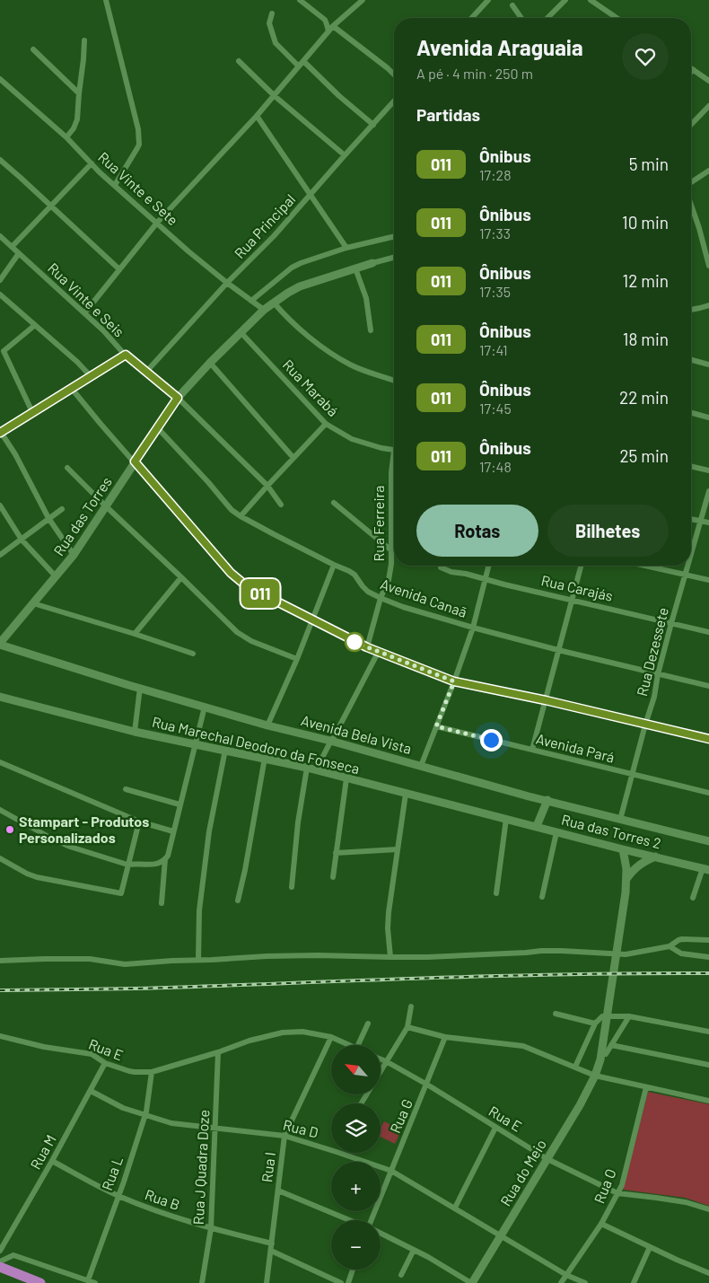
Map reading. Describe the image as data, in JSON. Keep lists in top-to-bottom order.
{
  "streets": {
    "street": [
      "Rua Vinte e Sete",
      "Rua Principal",
      "Rua Vinte e Seis",
      "Rua Marabá",
      "Rua das Torres",
      "Rua Ferreira",
      "Rua Carajás",
      "Avenida Canaã",
      "Rua Dezessete",
      "Avenida Bela Vista",
      "Rua Marechal Deodoro da Fonseca",
      "Avenida Pará",
      "Rua das Torres 2",
      "Rua E",
      "Rua G",
      "Rua D",
      "Rua M",
      "Rua J Quadra Doze",
      "Rua I",
      "Rua do Meio",
      "Rua L",
      "Rua O",
      "Rua B"
    ]
  },
  "crossings": [
    ["Rua Vinte e Sete", "Rua Principal"],
    ["Rua Vinte e Sete", "Rua das Torres"],
    ["Rua Principal", "Rua Vinte e Seis"],
    ["Rua Vinte e Seis", "Rua das Torres"],
    ["Rua Marabá", "Rua das Torres"],
    ["Rua das Torres", "Avenida Canaã"],
    ["Rua das Torres", "Avenida Bela Vista"],
    ["Rua Ferreira", "Avenida Canaã"],
    ["Rua Carajás", "Rua Dezessete"],
    ["Avenida Canaã", "Rua Dezessete"],
    ["Rua Dezessete", "Avenida Bela Vista"],
    ["Rua Dezessete", "Avenida Pará"],
    ["Rua Marechal Deodoro da Fonseca", "Rua das Torres 2"],
    ["Rua das Torres 2", "Rua do Meio"],
    ["Rua E", "Rua G"],
    ["Rua E", "Rua M"],
    ["Rua E", "Rua J Quadra Doze"],
    ["Rua E", "Rua I"],
    ["Rua E", "Rua do Meio"],
    ["Rua E", "Rua L"],
    ["Rua E", "Rua O"],
    ["Rua G", "Rua D"],
    ["Rua D", "Rua M"],
    ["Rua D", "Rua J Quadra Doze"],
    ["Rua D", "Rua I"],
    ["Rua D", "Rua do Meio"],
    ["Rua D", "Rua L"],
    ["Rua D", "Rua O"],
    ["Rua M", "Rua B"],
    ["Rua J Quadra Doze", "Rua B"],
    ["Rua I", "Rua B"],
    ["Rua L", "Rua B"]
  ],
  "places": ["Stampart - Produtos Personalizados"],
  "lines": ["bus line 011"],
  "north": "top left",
  "page": {
    "on_map": "011",
    "heading": [
      ["Avenida Araguaia", "A pé · 4 min · 250 m"],
      "Partidas"
    ],
    "list": [
      {
        "mark": "011",
        "name": "Ônibus",
        "note": "17:28",
        "value": "5 min"
      },
      {
        "mark": "011",
        "name": "Ônibus",
        "note": "17:33",
        "value": "10 min"
      },
      {
        "mark": "011",
        "name": "Ônibus",
        "note": "17:35",
        "value": "12 min"
      },
      {
        "mark": "011",
        "name": "Ônibus",
        "note": "17:41",
        "value": "18 min"
      },
      {
        "mark": "011",
        "name": "Ônibus",
        "note": "17:45",
        "value": "22 min"
      },
      {
        "mark": "011",
        "name": "Ônibus",
        "note": "17:48",
        "value": "25 min"
      }
    ],
    "buttons": ["Rotas", "Bilhetes"],
    "map_buttons": ["+", "−"]
  }
}
